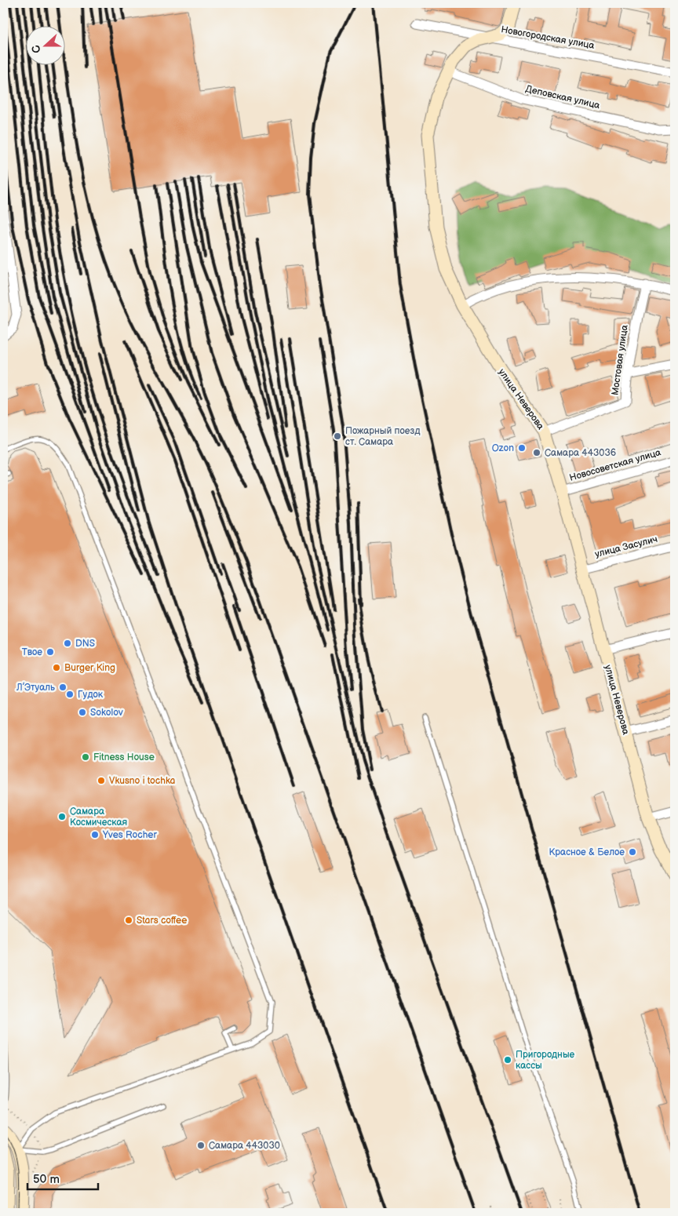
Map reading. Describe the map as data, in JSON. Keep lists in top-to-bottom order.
{
  "streets": {
    "street": [
      "Новогородская улица",
      "Деповская улица",
      "Мостовая улица",
      "улица Неверова",
      "Новосоветская улица",
      "улица Засулич"
    ]
  },
  "crossings": [
    ["Новогородская улица", "улица Неверова"],
    ["Деповская улица", "улица Неверова"],
    ["Мостовая улица", "улица Неверова"],
    ["улица Неверова", "Новосоветская улица"],
    ["улица Неверова", "улица Засулич"]
  ],
  "places": [
    "Пожарный поезд ст. Самара",
    "Ozon",
    "Самара 443036",
    "DNS",
    "Твое",
    "Burger King",
    "Л’Этуаль",
    "Гудок",
    "Sokolov",
    "Fitness House",
    "Vkusno i tochka",
    "Самара Космическая",
    "Yves Rocher",
    "Красное & Белое",
    "Stars coffee",
    "Пригородные кассы",
    "Самара 443030"
  ],
  "scale_bar": "50 m",
  "north": "left"
}
